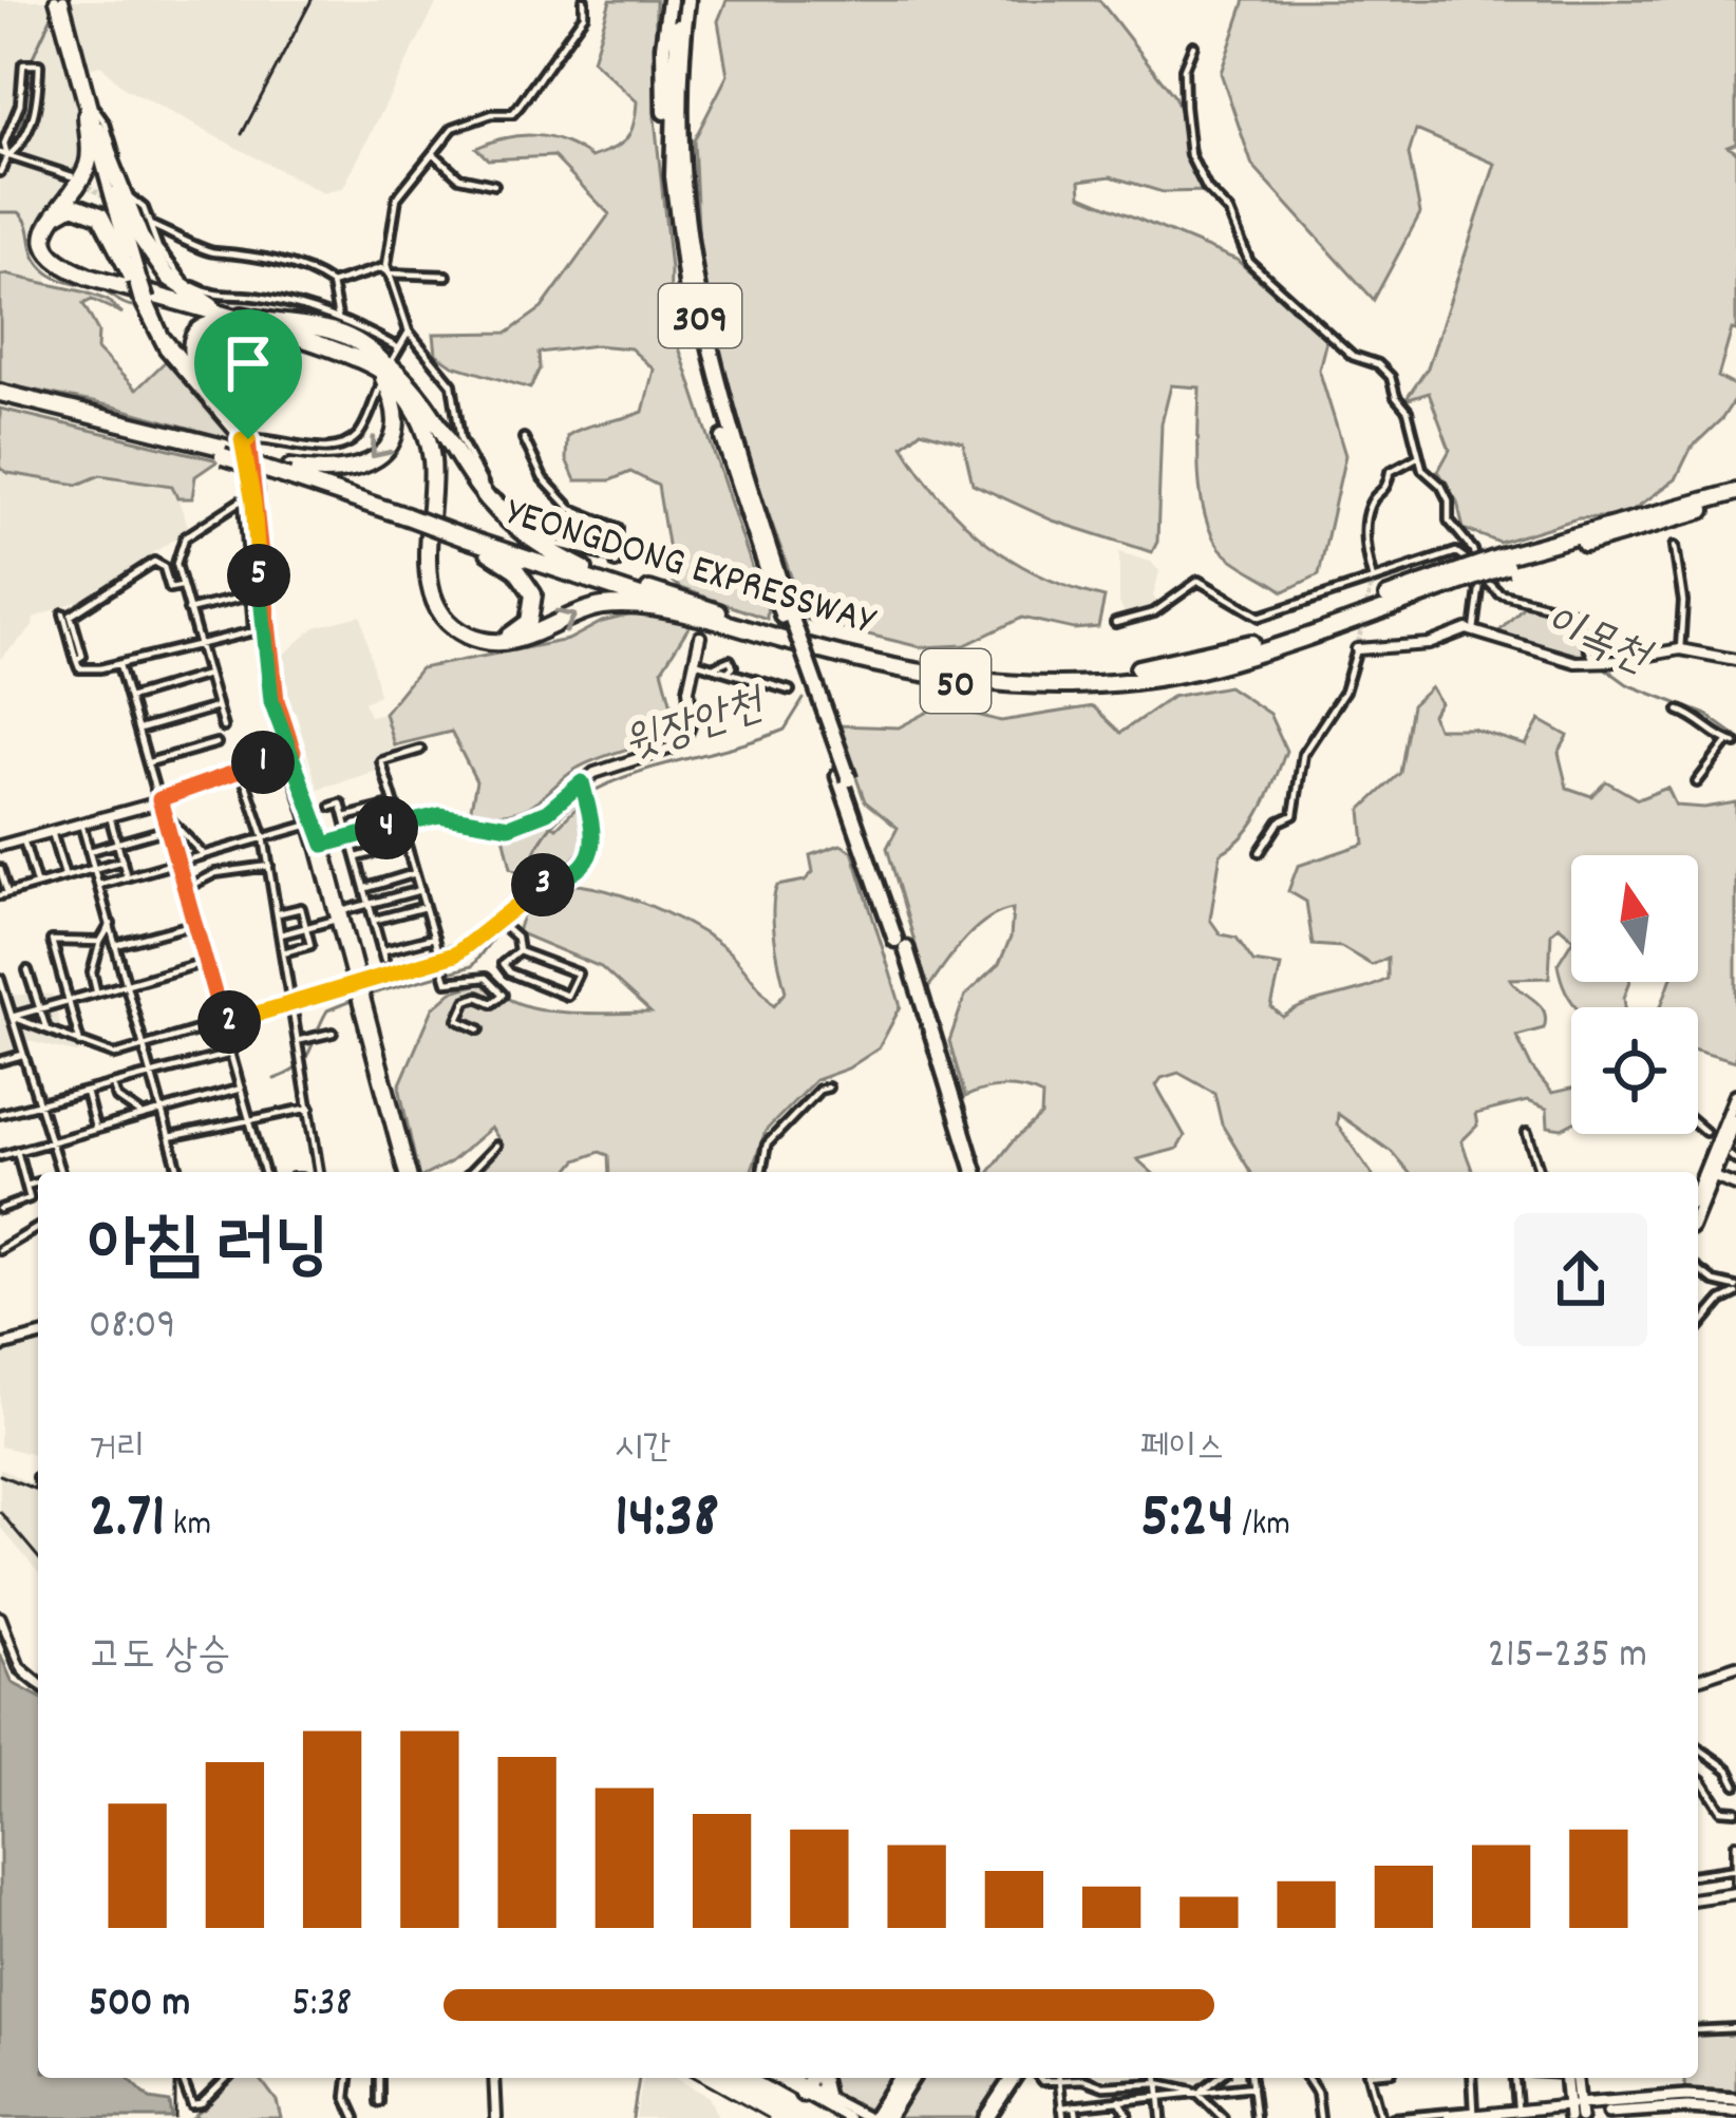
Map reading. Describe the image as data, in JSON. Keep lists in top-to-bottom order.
{
  "streets": {
    "highway": ["309", "YEONGDONG EXPRESSWAY", "50"]
  },
  "water": ["이목천", "윗장안천"],
  "north": "top",
  "page": {
    "pins": [
      "5",
      "1",
      "4",
      "3",
      "2"
    ],
    "heading": ["아침 러닝", "08:09"],
    "stats": [
      ["거리", "2.71 km"],
      ["시간", "14:38"],
      ["페이스", "5:24 /km"]
    ],
    "chart": ["고도 상승", "215–235 m"],
    "list": [
      {
        "name": "500 m",
        "note": "5:38"
      }
    ]
  }
}
